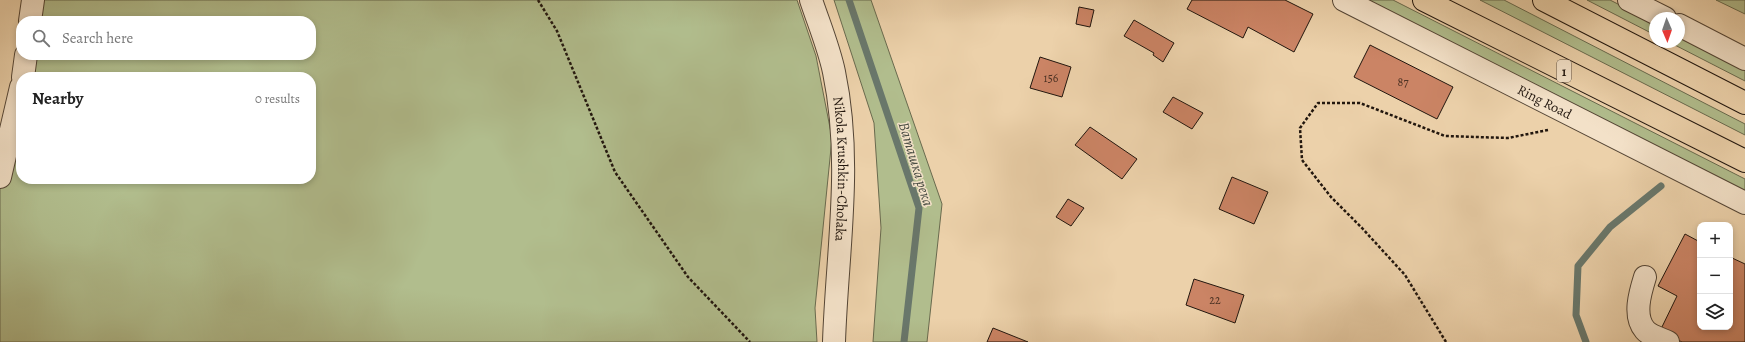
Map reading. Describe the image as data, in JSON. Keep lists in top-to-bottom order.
{
  "streets": {
    "highway": ["1"],
    "street": ["Ring Road", "Nikola Krushkin-Cholaka"]
  },
  "water": ["Ваташка река"],
  "house_numbers": ["156", "87", "22"],
  "north": "bottom",
  "page": {
    "search": "Search here",
    "heading": ["Nearby", "0 results"],
    "map_buttons": ["+", "−"]
  }
}
